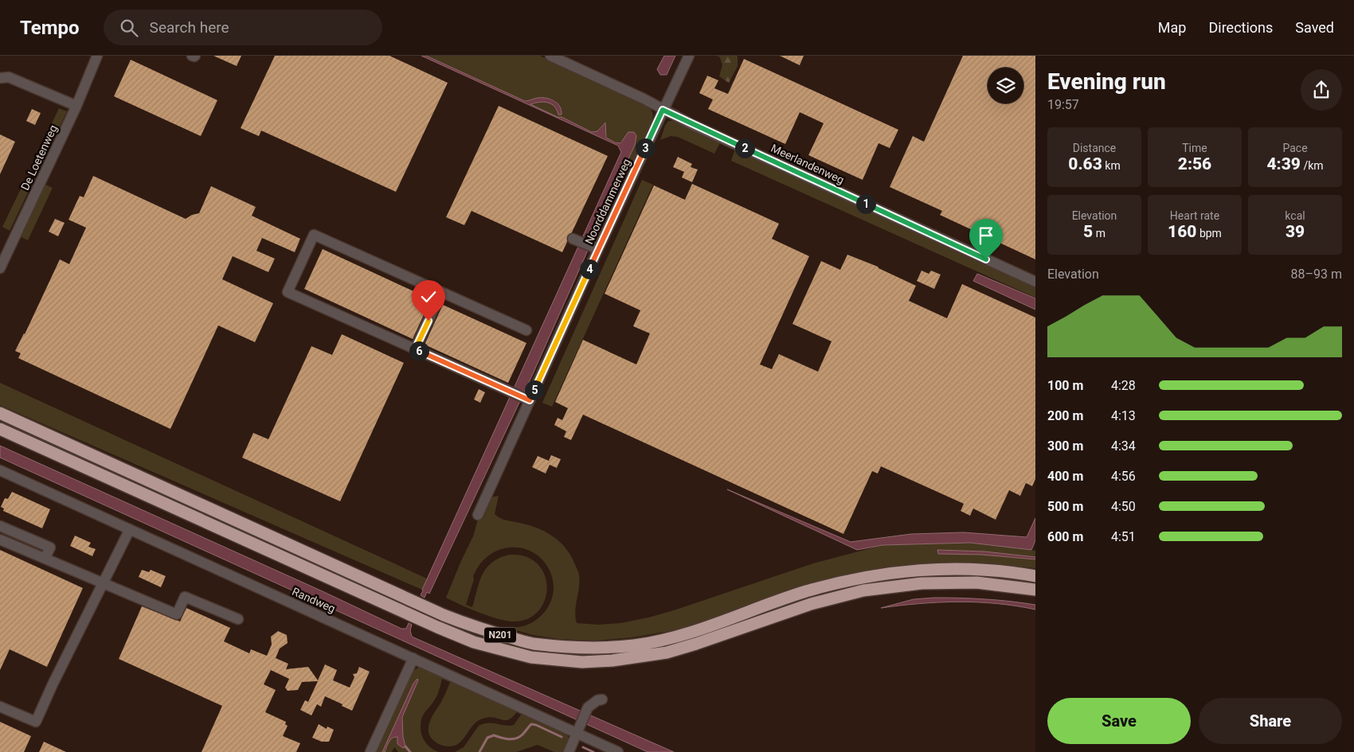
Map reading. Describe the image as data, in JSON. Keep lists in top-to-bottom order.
{
  "streets": {
    "highway": ["N201"],
    "street": [
      "De Loetenweg",
      "Meerlandenweg",
      "Noorddammerweg",
      "Randweg"
    ]
  },
  "crossings": [
    ["Meerlandenweg", "Noorddammerweg"]
  ],
  "page": {
    "header": "Tempo",
    "search": "Search here",
    "nav": ["Map", "Directions", "Saved"],
    "heading": ["Evening run", "19:57"],
    "stats": [
      ["Distance", "0.63 km"],
      ["Time", "2:56"],
      ["Pace", "4:39 /km"],
      ["Elevation", "5 m"],
      ["Heart rate", "160 bpm"],
      ["kcal", "39"]
    ],
    "pins": [
      "2",
      "3",
      "1",
      "4",
      "6",
      "5"
    ],
    "chart": ["Elevation", "88–93 m"],
    "list": [
      {
        "name": "100 m",
        "note": "4:28"
      },
      {
        "name": "200 m",
        "note": "4:13"
      },
      {
        "name": "300 m",
        "note": "4:34"
      },
      {
        "name": "400 m",
        "note": "4:56"
      },
      {
        "name": "500 m",
        "note": "4:50"
      },
      {
        "name": "600 m",
        "note": "4:51"
      }
    ],
    "buttons": ["Save", "Share"]
  }
}
